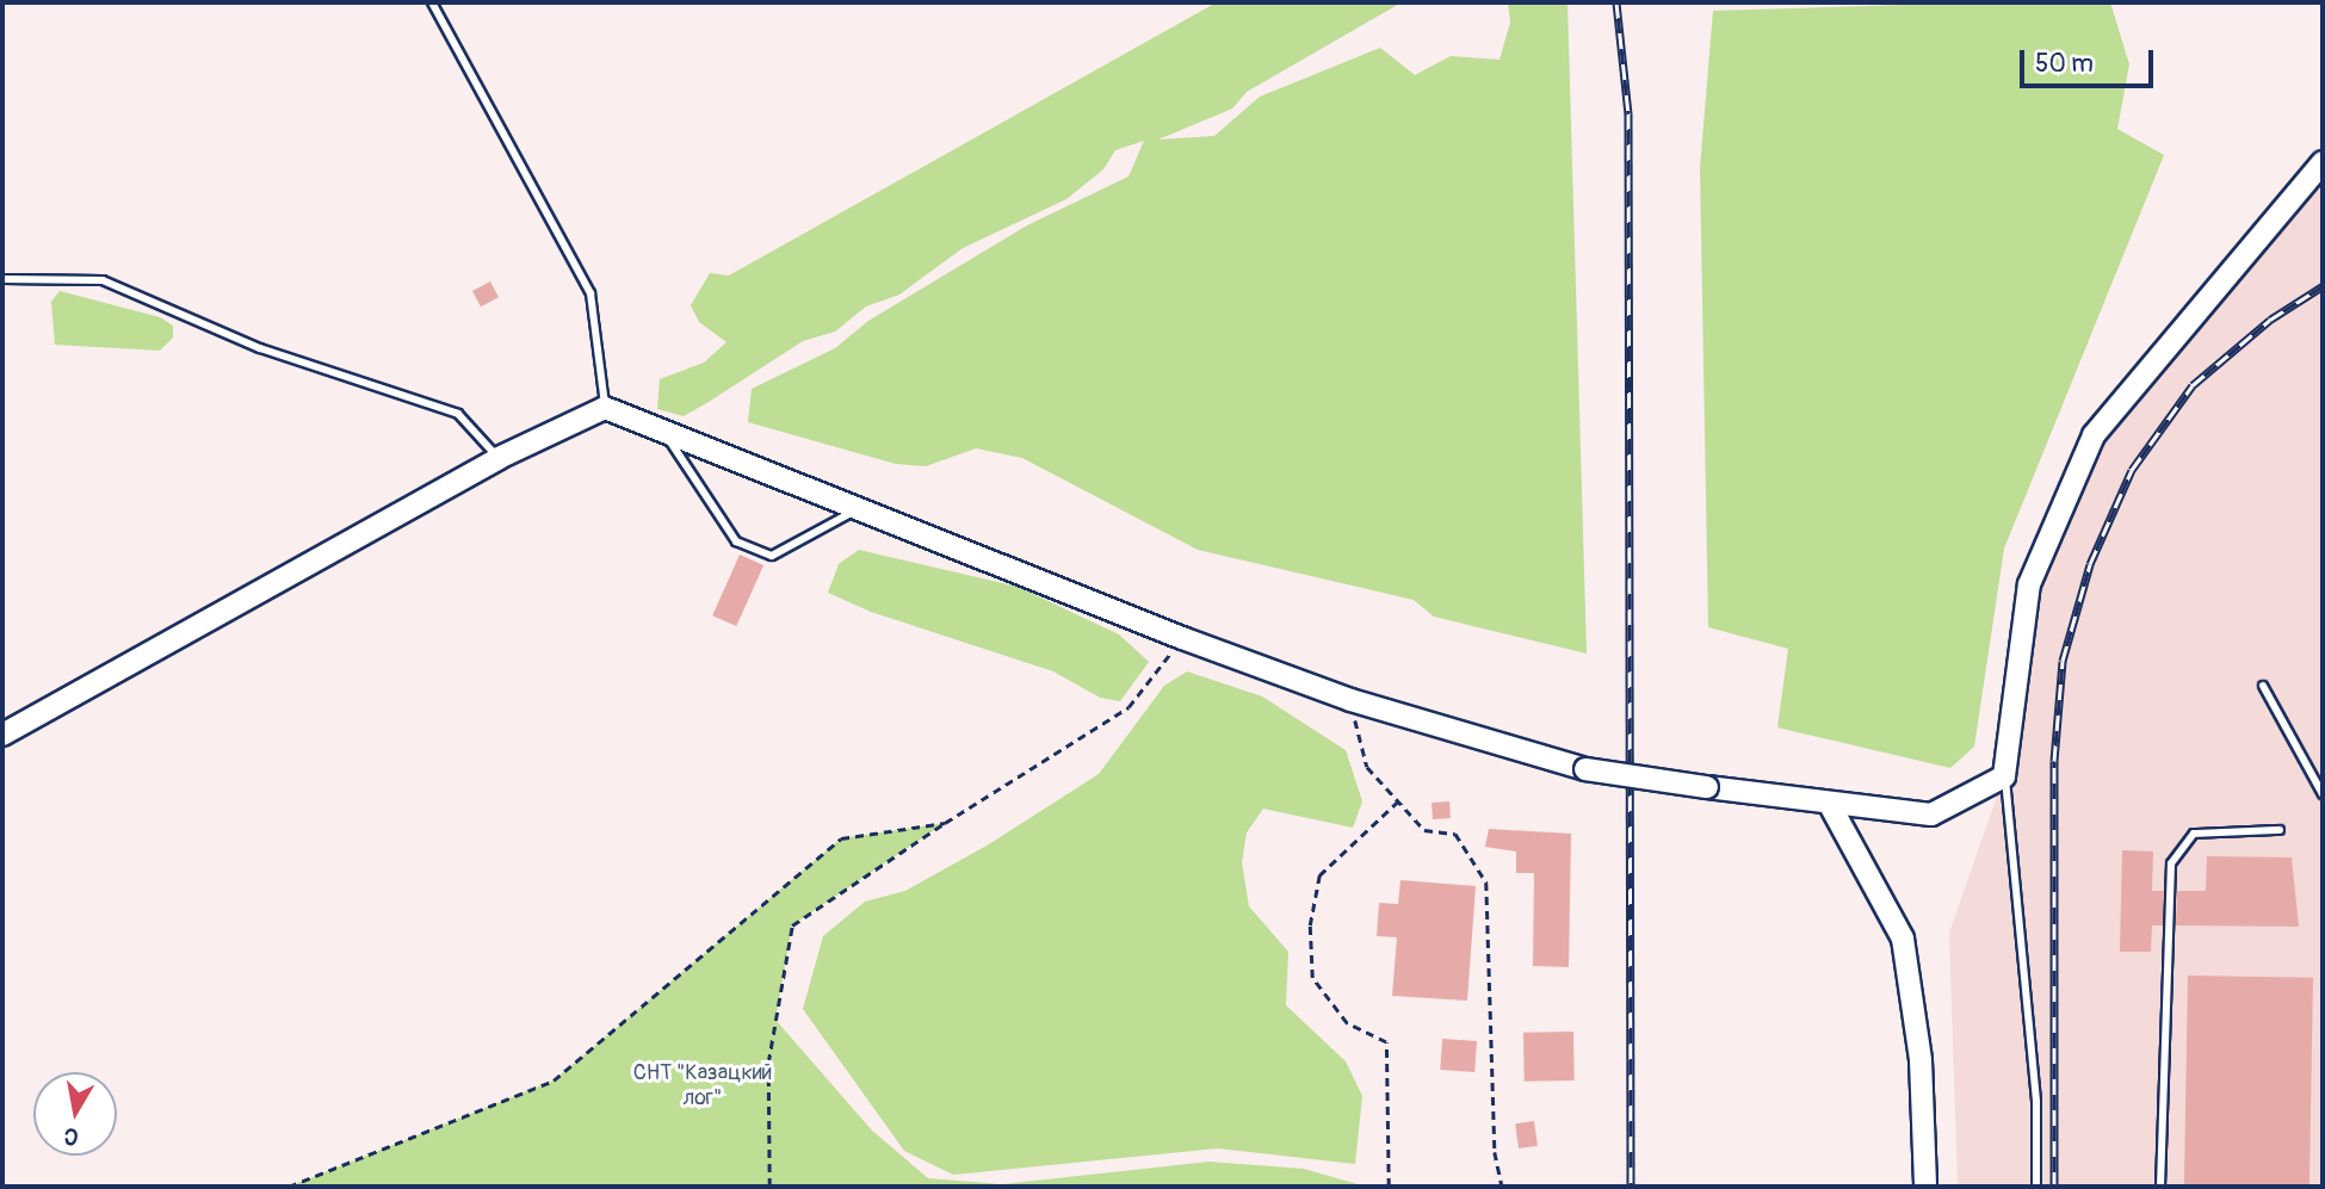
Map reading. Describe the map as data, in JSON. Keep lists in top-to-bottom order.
{
  "parks": ["СНТ \"Казацкий лог\""],
  "scale_bar": "50 m",
  "north": "bottom"
}
